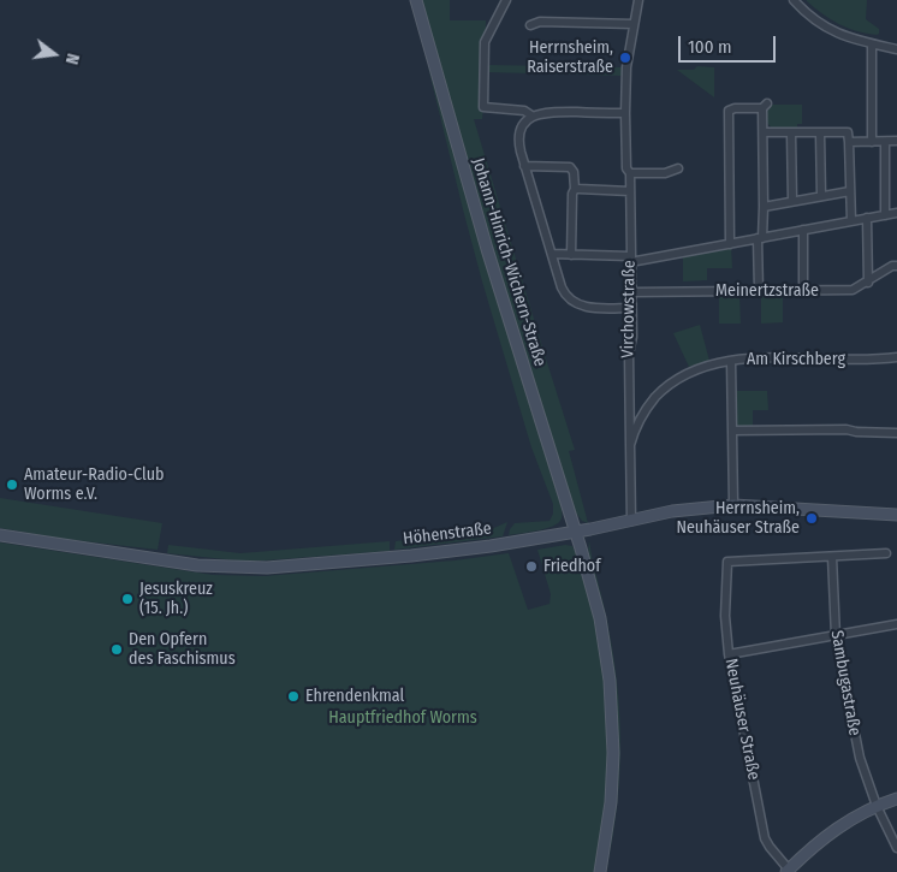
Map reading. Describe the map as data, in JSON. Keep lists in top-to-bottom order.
{
  "streets": {
    "street": [
      "Johann-Hinrich-Wichern-Straße",
      "Meinertzstraße",
      "Virchowstraße",
      "Am Kirschberg",
      "Höhenstraße",
      "Sambugastraße",
      "Neuhäuser Straße"
    ]
  },
  "crossings": [
    ["Johann-Hinrich-Wichern-Straße", "Höhenstraße"],
    ["Meinertzstraße", "Virchowstraße"],
    ["Virchowstraße", "Am Kirschberg"],
    ["Am Kirschberg", "Höhenstraße"],
    ["Sambugastraße", "Neuhäuser Straße"]
  ],
  "parks": ["Hauptfriedhof Worms"],
  "places": [
    "Herrnsheim, Raiserstraße",
    "Amateur-Radio-Club Worms e.V.",
    "Herrnsheim, Neuhäuser Straße",
    "Friedhof",
    "Jesuskreuz (15. Jh.)",
    "Den Opfern des Faschismus",
    "Ehrendenkmal"
  ],
  "scale_bar": "100 m",
  "north": "right"
}
